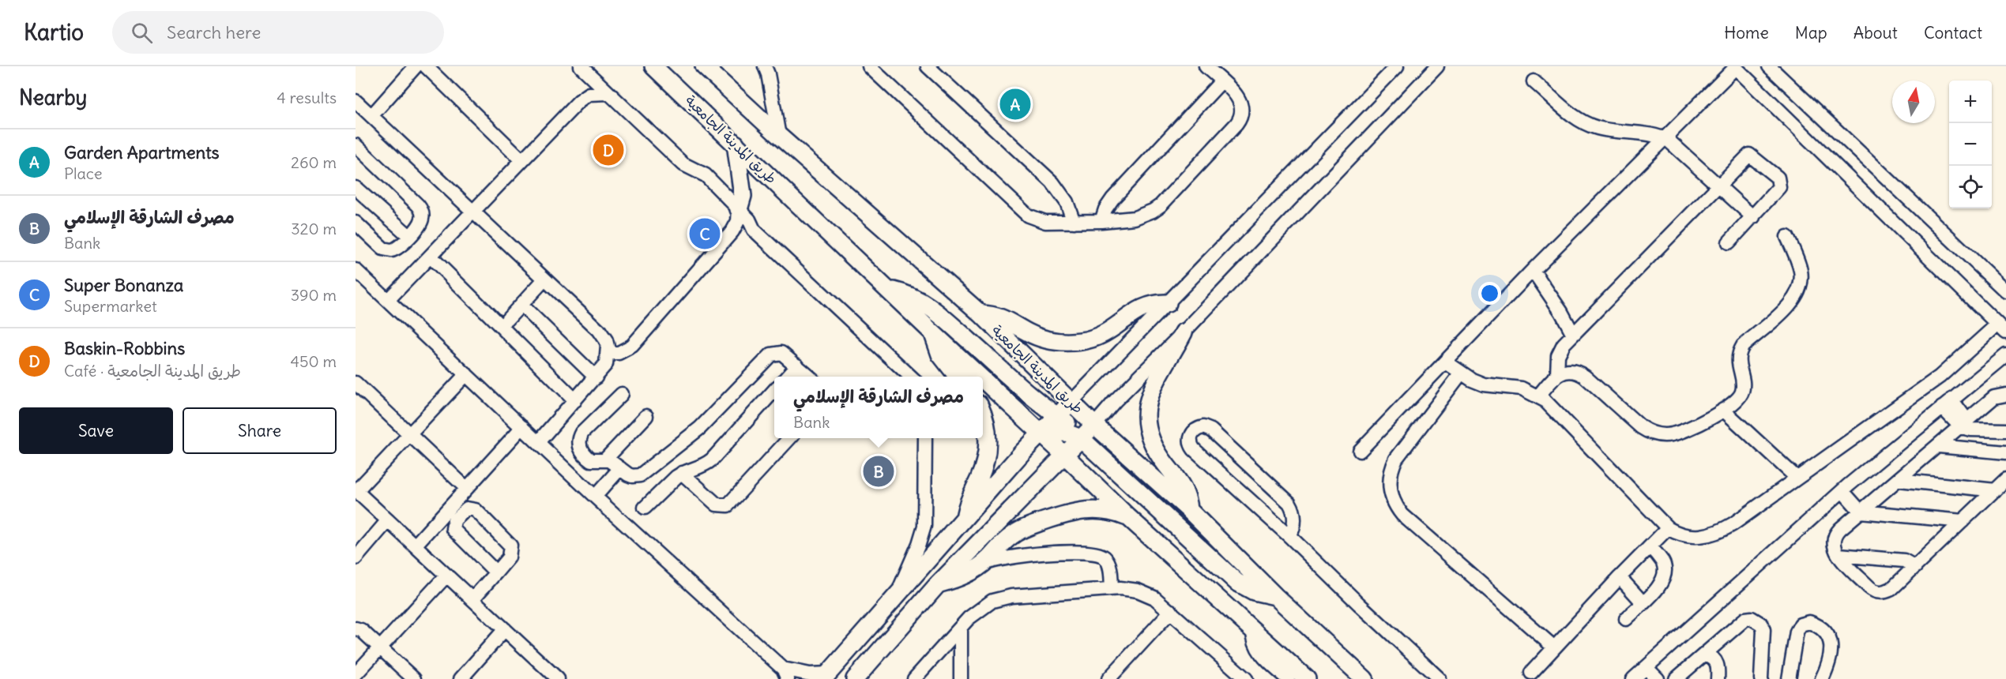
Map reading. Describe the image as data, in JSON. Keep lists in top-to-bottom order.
{
  "streets": {
    "main road": ["طريق المدينة الجامعية"]
  },
  "north": "top",
  "page": {
    "header": "Kartio",
    "search": "Search here",
    "nav": [
      "Home",
      "Map",
      "About",
      "Contact"
    ],
    "heading": ["Nearby", "4 results"],
    "map_buttons": ["+", "−"],
    "pins": [
      "A",
      "D",
      "C",
      "B"
    ],
    "list": [
      {
        "mark": "A",
        "name": "Garden Apartments",
        "note": "Place",
        "value": "260 m"
      },
      {
        "mark": "B",
        "name": "مصرف الشارقة الإسلامي",
        "note": "Bank",
        "value": "320 m"
      },
      {
        "mark": "C",
        "name": "Super Bonanza",
        "note": "Supermarket",
        "value": "390 m"
      },
      {
        "mark": "D",
        "name": "Baskin-Robbins",
        "note": "Café · طريق المدينة الجامعية",
        "value": "450 m"
      }
    ],
    "popup": ["مصرف الشارقة الإسلامي", "Bank"],
    "buttons": ["Save", "Share"]
  }
}
